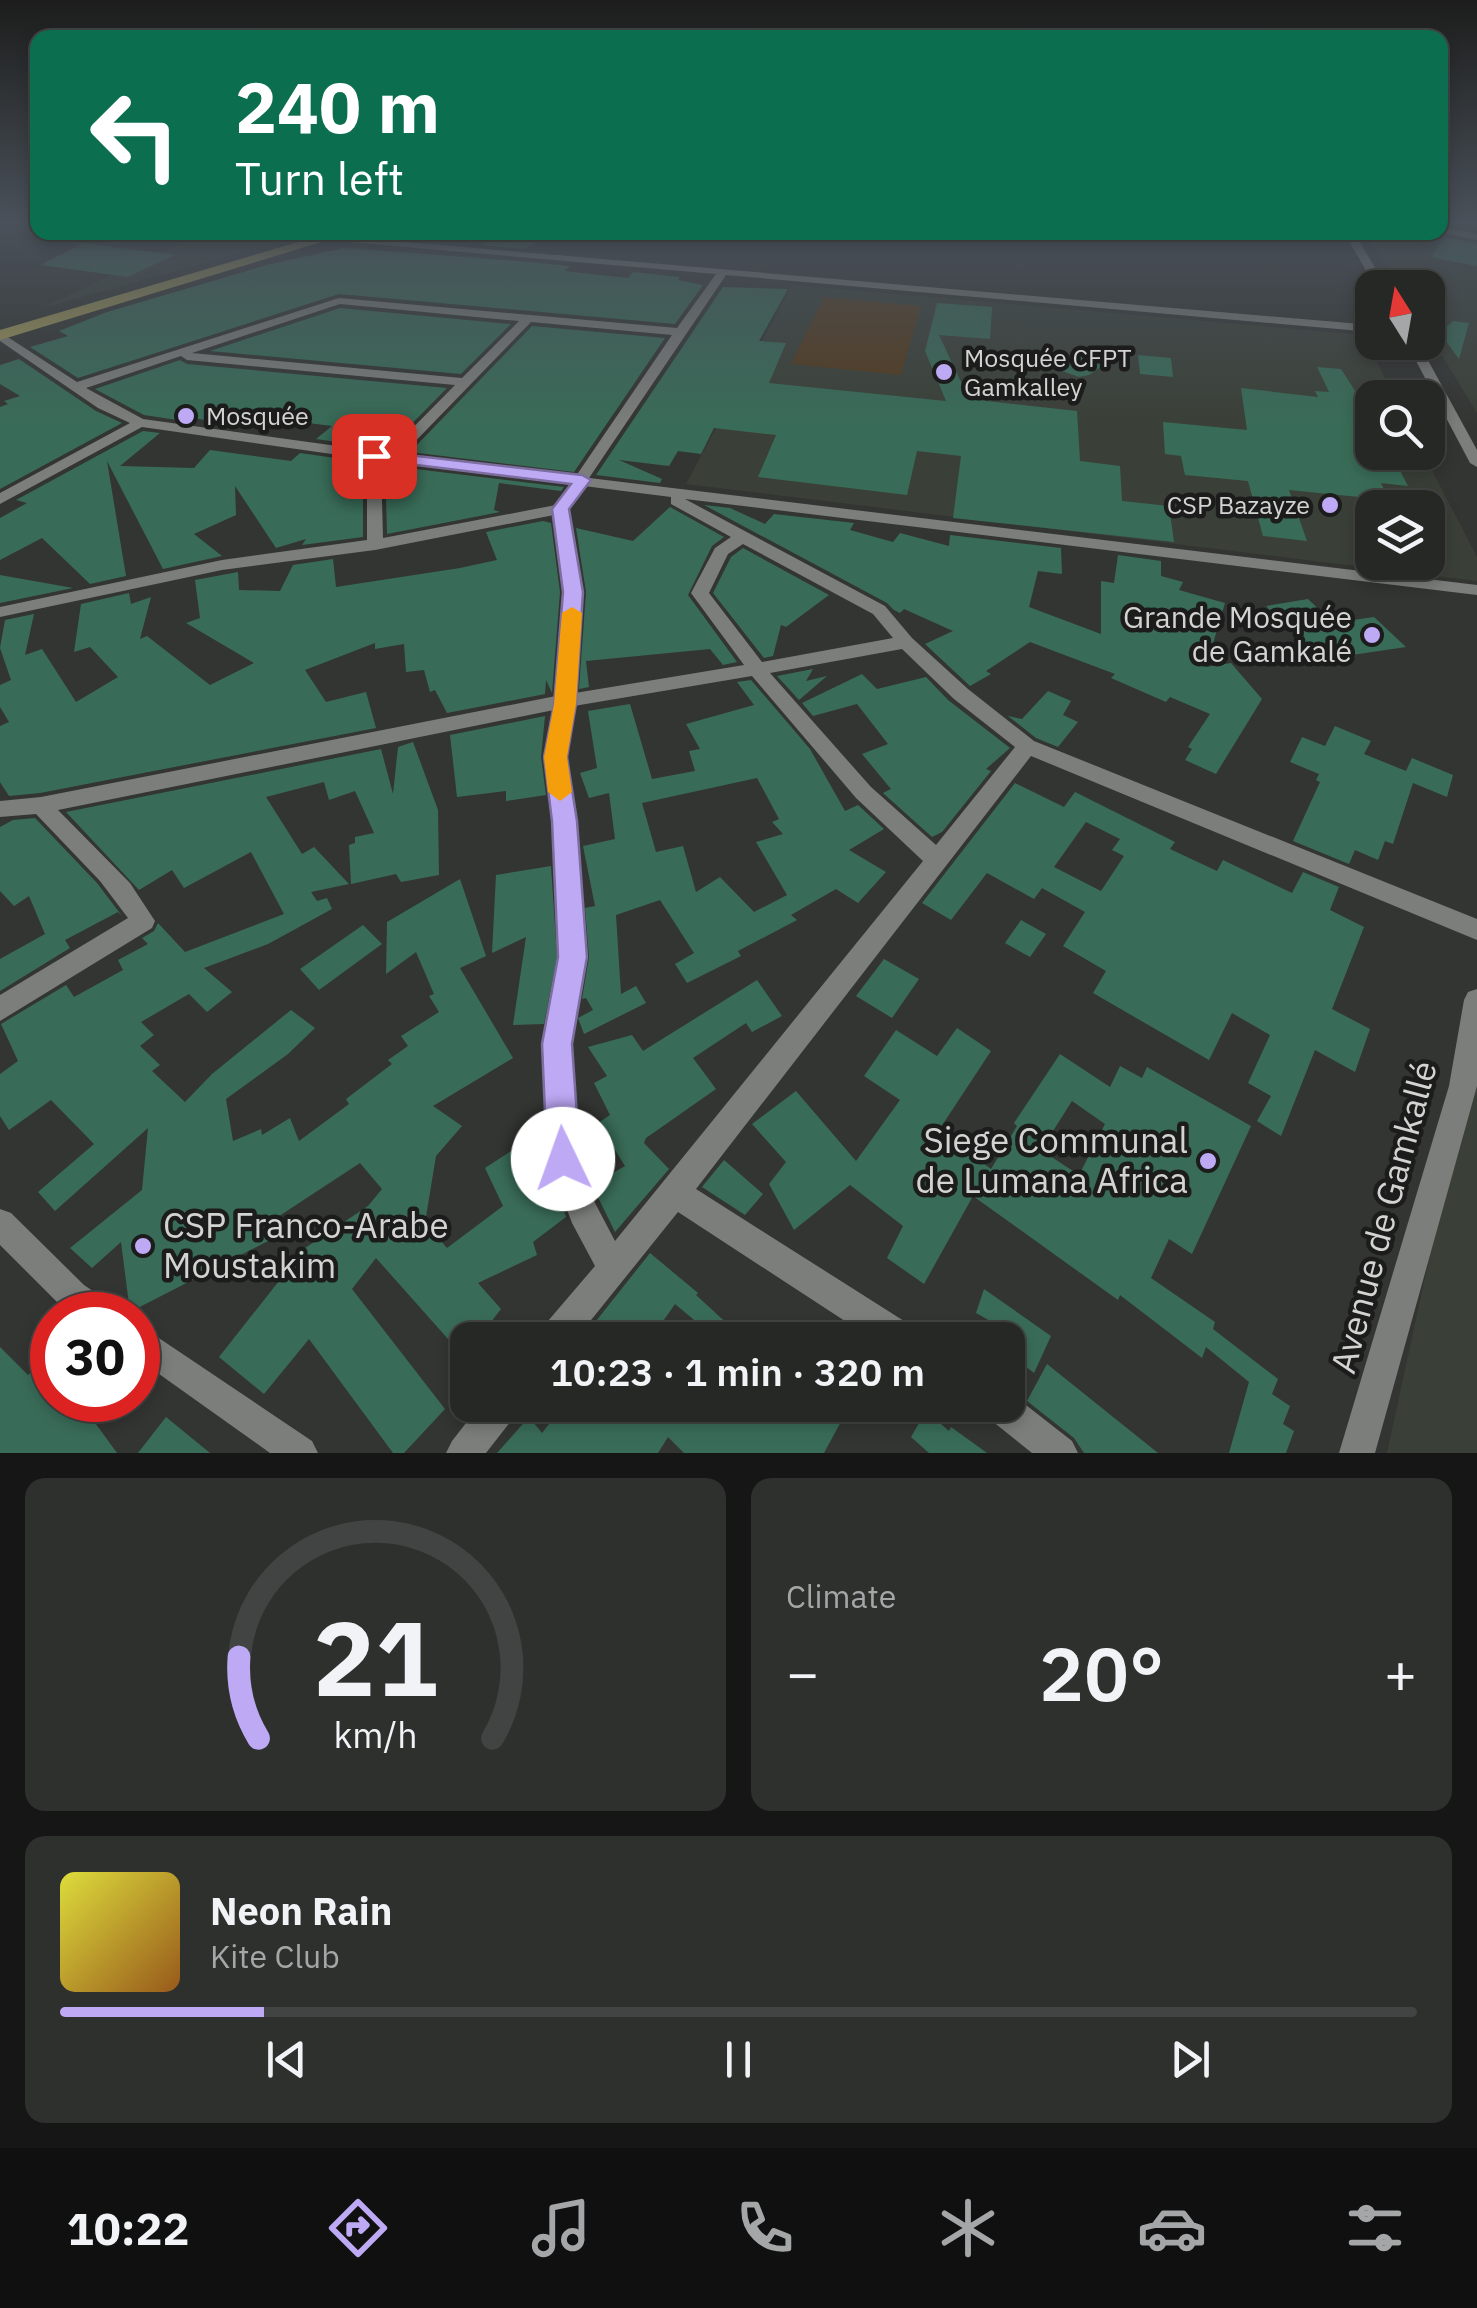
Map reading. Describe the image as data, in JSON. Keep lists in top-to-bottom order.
{
  "streets": {
    "street": ["Avenue de Gamkallé"]
  },
  "places": [
    "Mosquée CFPT Gamkalley",
    "Mosquée",
    "CSP Bazayze",
    "Grande Mosquée de Gamkalé",
    "Siege Communal de Lumana Africa",
    "CSP Franco-Arabe Moustakim"
  ],
  "north": "top",
  "page": {
    "turn": ["240 m", "Turn left"],
    "limit": "30",
    "trip": "10:23 · 1 min · 320 m",
    "tile": "Climate",
    "heat": ["−", "20°", "+"],
    "song": ["Neon Rain", "Kite Club"],
    "tabs": "10:22",
    "gauge": ["21", "km/h"]
  }
}
